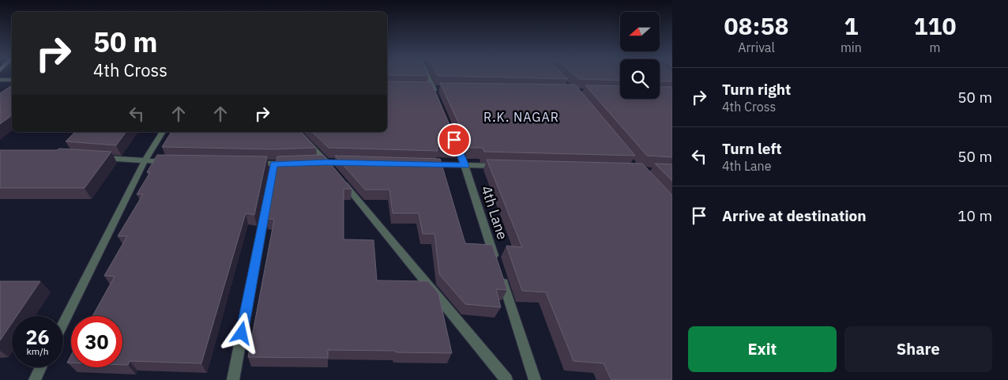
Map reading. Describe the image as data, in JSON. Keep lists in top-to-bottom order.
{
  "streets": {
    "street": ["4th Lane"]
  },
  "districts": ["R.K. NAGAR"],
  "north": "left",
  "page": {
    "eta": [
      "08:58",
      "Arrival",
      "1",
      "min",
      "110",
      "m"
    ],
    "turn": ["50 m", "4th Cross"],
    "list": [
      {
        "name": "Turn right",
        "note": "4th Cross",
        "value": "50 m"
      },
      {
        "name": "Turn left",
        "note": "4th Lane",
        "value": "50 m"
      },
      {
        "name": "Arrive at destination",
        "value": "10 m"
      }
    ],
    "speed": "26 km/h",
    "limit": "30",
    "buttons": ["Exit", "Share"]
  }
}
